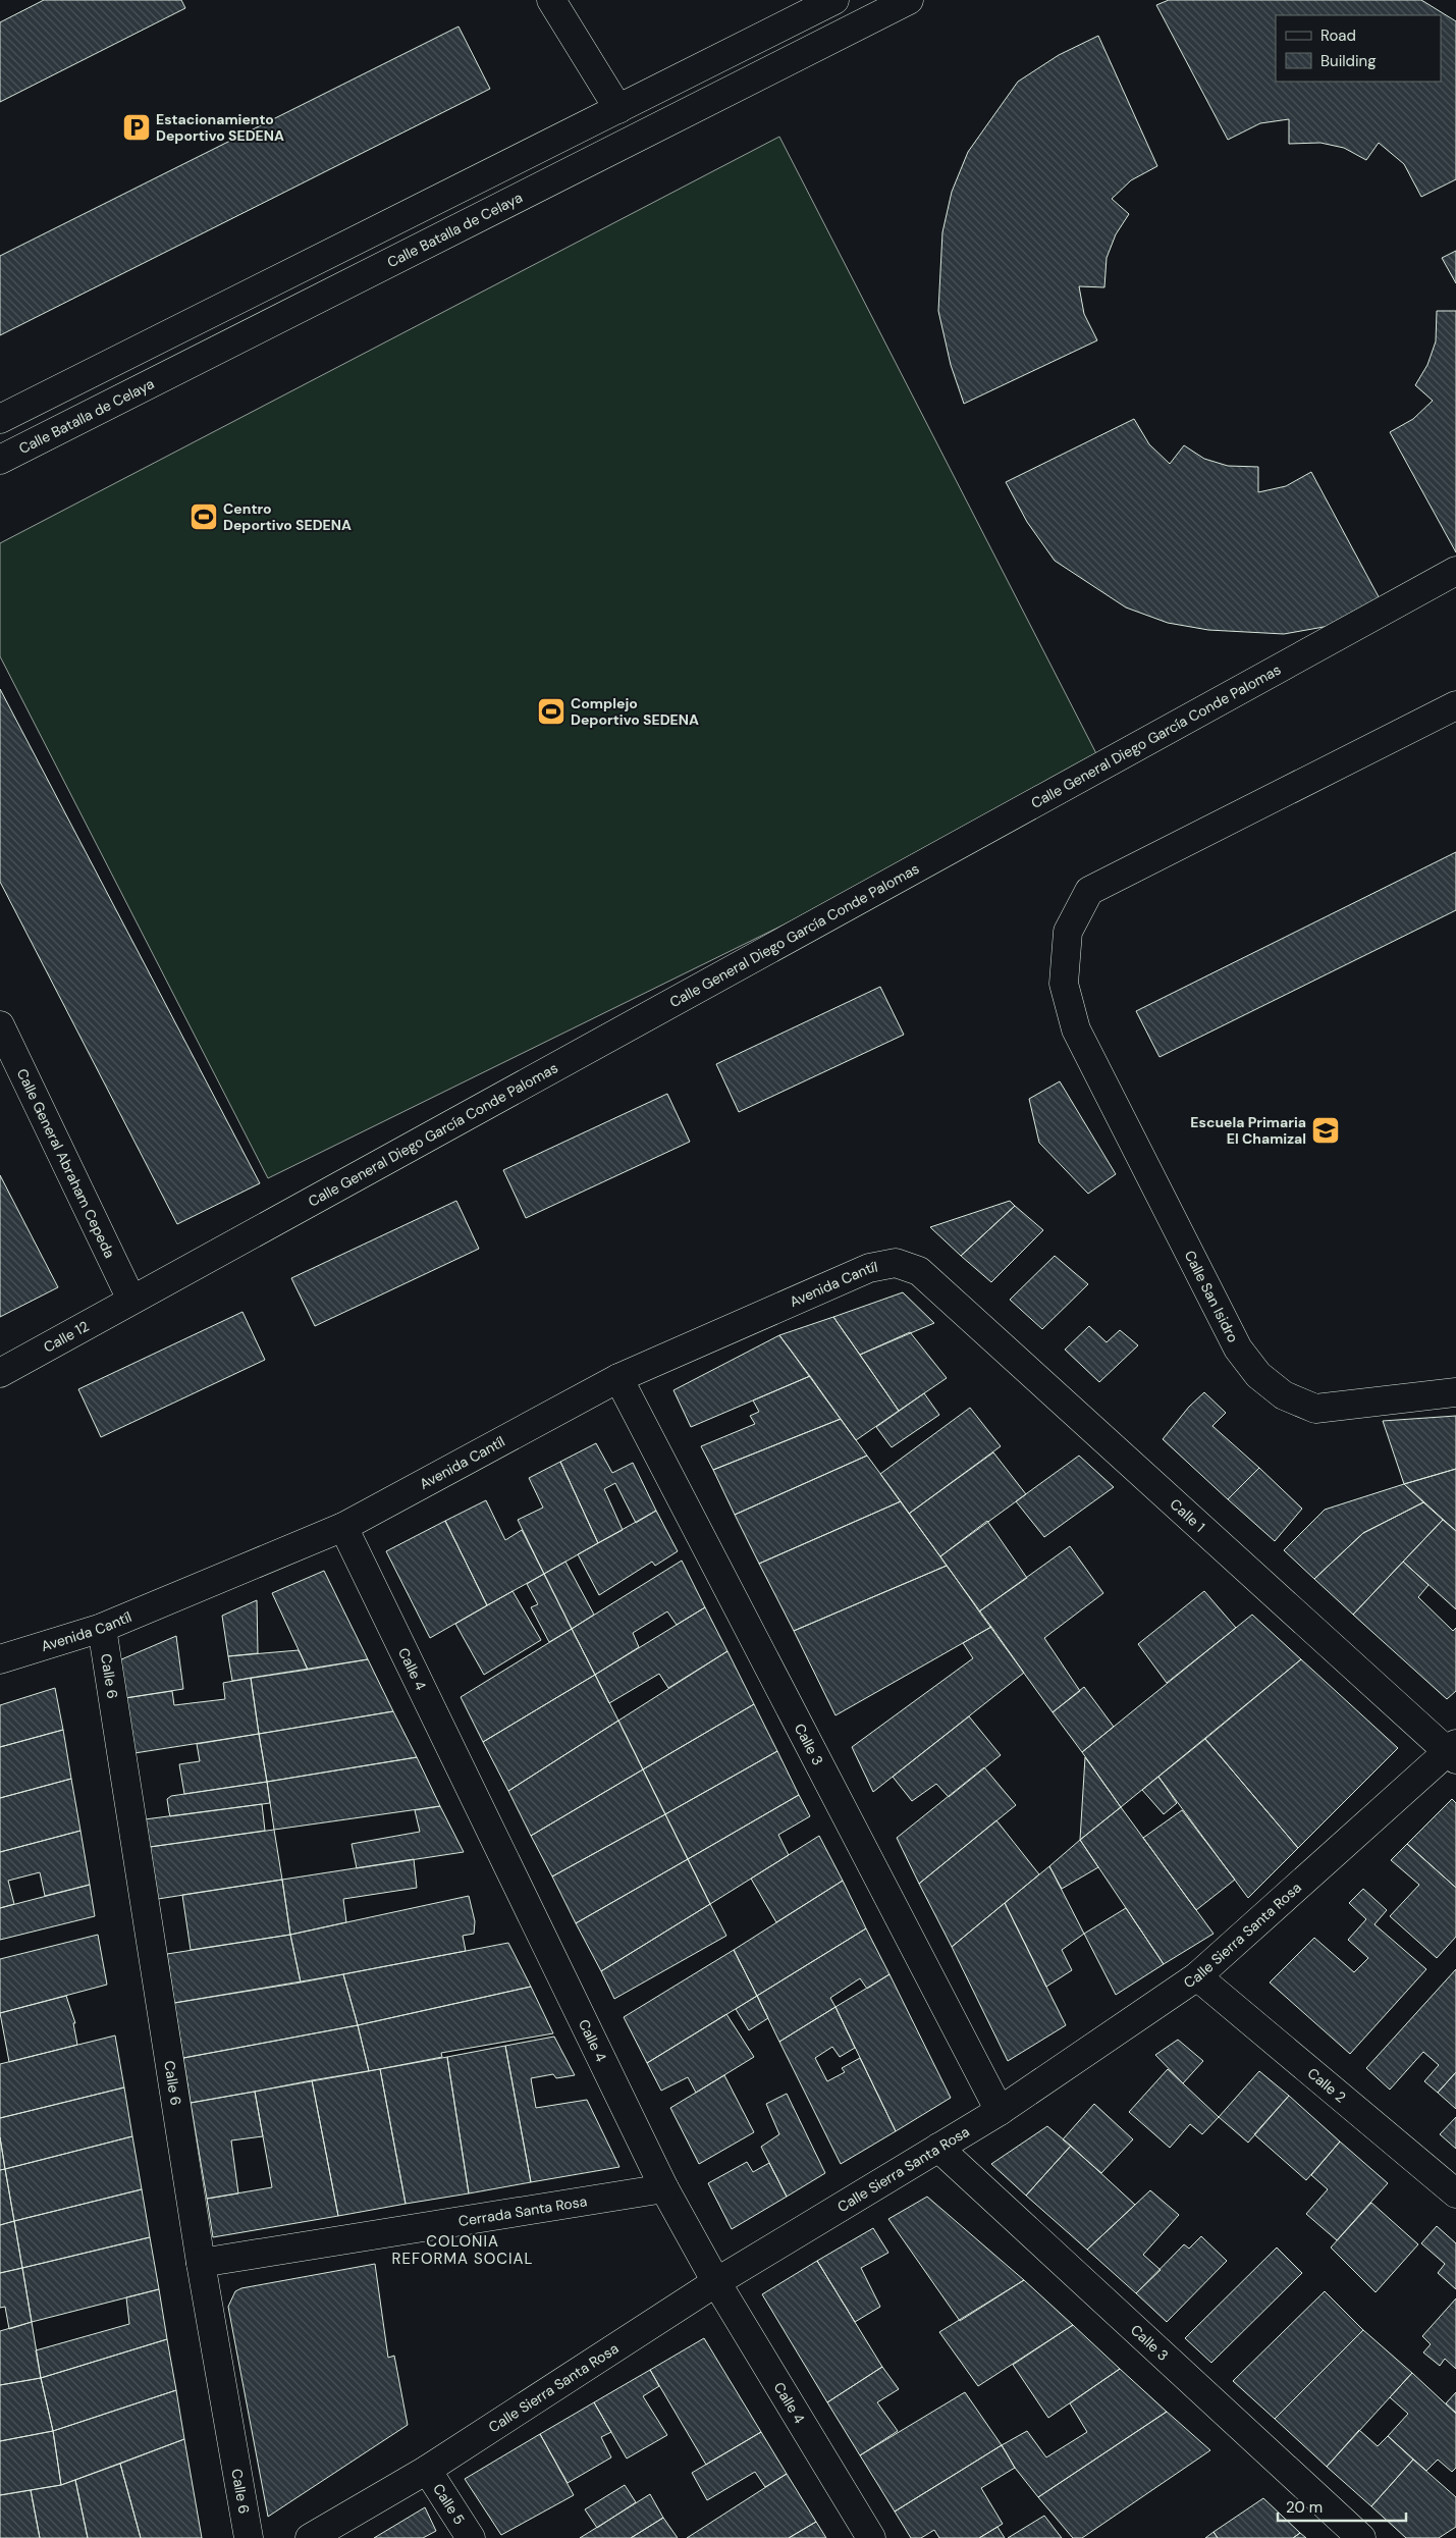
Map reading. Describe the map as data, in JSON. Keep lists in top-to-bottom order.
{
  "streets": {
    "street": [
      "Calle Batalla de Celaya",
      "Calle General Diego García Conde Palomas",
      "Calle General Abraham Cepeda",
      "Avenida Cantíl",
      "Calle San Isidro",
      "Calle 12",
      "Calle 1",
      "Calle 4",
      "Calle 6",
      "Calle 3",
      "Calle Sierra Santa Rosa",
      "Calle 2",
      "Cerrada Santa Rosa",
      "Calle 5"
    ]
  },
  "crossings": [
    ["Calle General Diego García Conde Palomas", "Calle General Abraham Cepeda"],
    ["Calle General Diego García Conde Palomas", "Calle 12"],
    ["Calle General Abraham Cepeda", "Calle 12"],
    ["Avenida Cantíl", "Calle 1"],
    ["Avenida Cantíl", "Calle 4"],
    ["Avenida Cantíl", "Calle 6"],
    ["Avenida Cantíl", "Calle 3"],
    ["Calle 1", "Calle Sierra Santa Rosa"],
    ["Calle 4", "Calle Sierra Santa Rosa"],
    ["Calle 4", "Cerrada Santa Rosa"],
    ["Calle 6", "Cerrada Santa Rosa"],
    ["Calle 3", "Calle Sierra Santa Rosa"],
    ["Calle Sierra Santa Rosa", "Calle 2"],
    ["Calle Sierra Santa Rosa", "Calle 5"]
  ],
  "districts": ["COLONIA REFORMA SOCIAL"],
  "places": {
    "parking": ["Estacionamiento Deportivo SEDENA"],
    "sports": ["Centro Deportivo SEDENA", "Complejo Deportivo SEDENA"],
    "school or university": ["Escuela Primaria El Chamizal"]
  },
  "legend": ["Road", "Building"],
  "scale_bar": "20 m"
}
